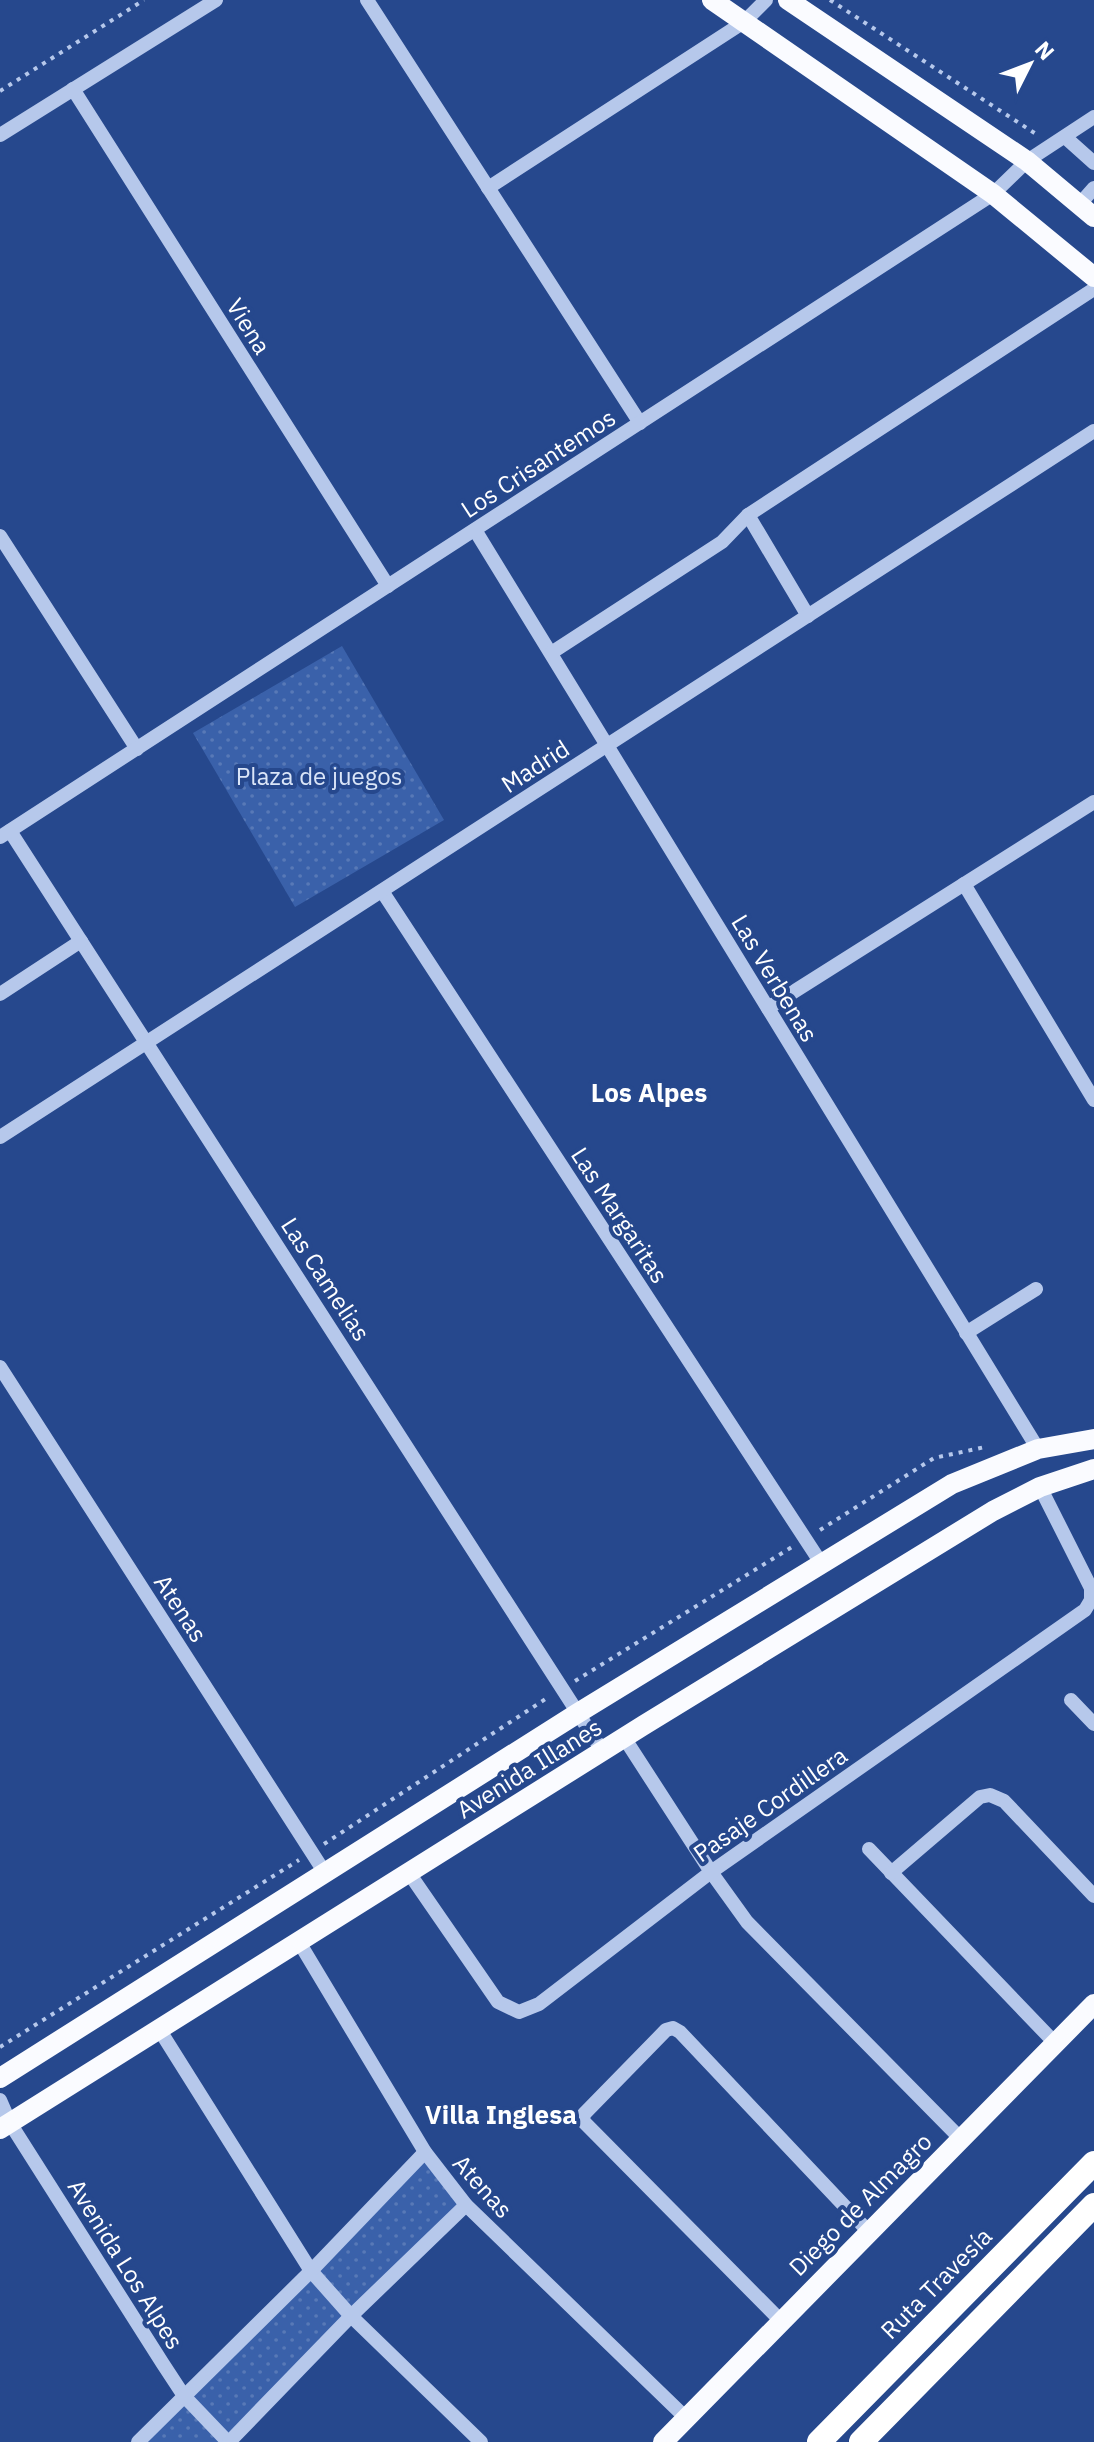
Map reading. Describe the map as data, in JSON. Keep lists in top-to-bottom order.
{
  "streets": {
    "highway": ["Ruta Travesía"],
    "main road": ["Avenida Illanes", "Diego de Almagro"],
    "street": [
      "Viena",
      "Los Crisantemos",
      "Madrid",
      "Las Verbenas",
      "Las Margaritas",
      "Las Camelias",
      "Atenas",
      "Pasaje Cordillera",
      "Avenida Los Alpes"
    ]
  },
  "crossings": [
    ["Viena", "Los Crisantemos"],
    ["Los Crisantemos", "Las Verbenas"],
    ["Los Crisantemos", "Las Camelias"],
    ["Madrid", "Las Verbenas"],
    ["Madrid", "Las Margaritas"],
    ["Madrid", "Las Camelias"],
    ["Las Verbenas", "Avenida Illanes"],
    ["Las Margaritas", "Avenida Illanes"],
    ["Las Camelias", "Avenida Illanes"],
    ["Atenas", "Avenida Illanes"],
    ["Atenas", "Diego de Almagro"],
    ["Avenida Illanes", "Pasaje Cordillera"],
    ["Avenida Illanes", "Avenida Los Alpes"]
  ],
  "districts": ["Los Alpes", "Villa Inglesa"],
  "parks": ["Plaza de juegos"],
  "north": "top right"
}
